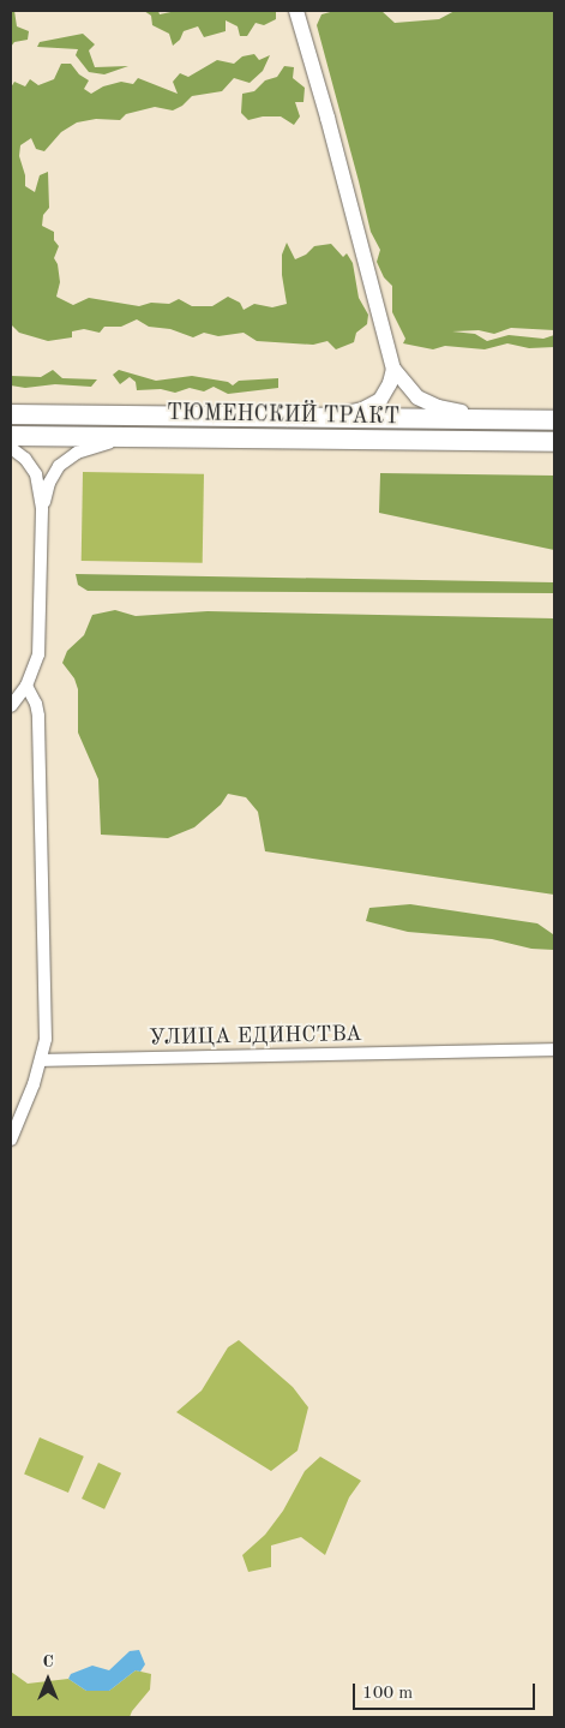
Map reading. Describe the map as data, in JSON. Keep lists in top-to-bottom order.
{
  "streets": {
    "main road": ["ТЮМЕНСКИЙ ТРАКТ"],
    "street": ["УЛИЦА ЕДИНСТВА"]
  },
  "scale_bar": "100 m",
  "north": "top"
}
